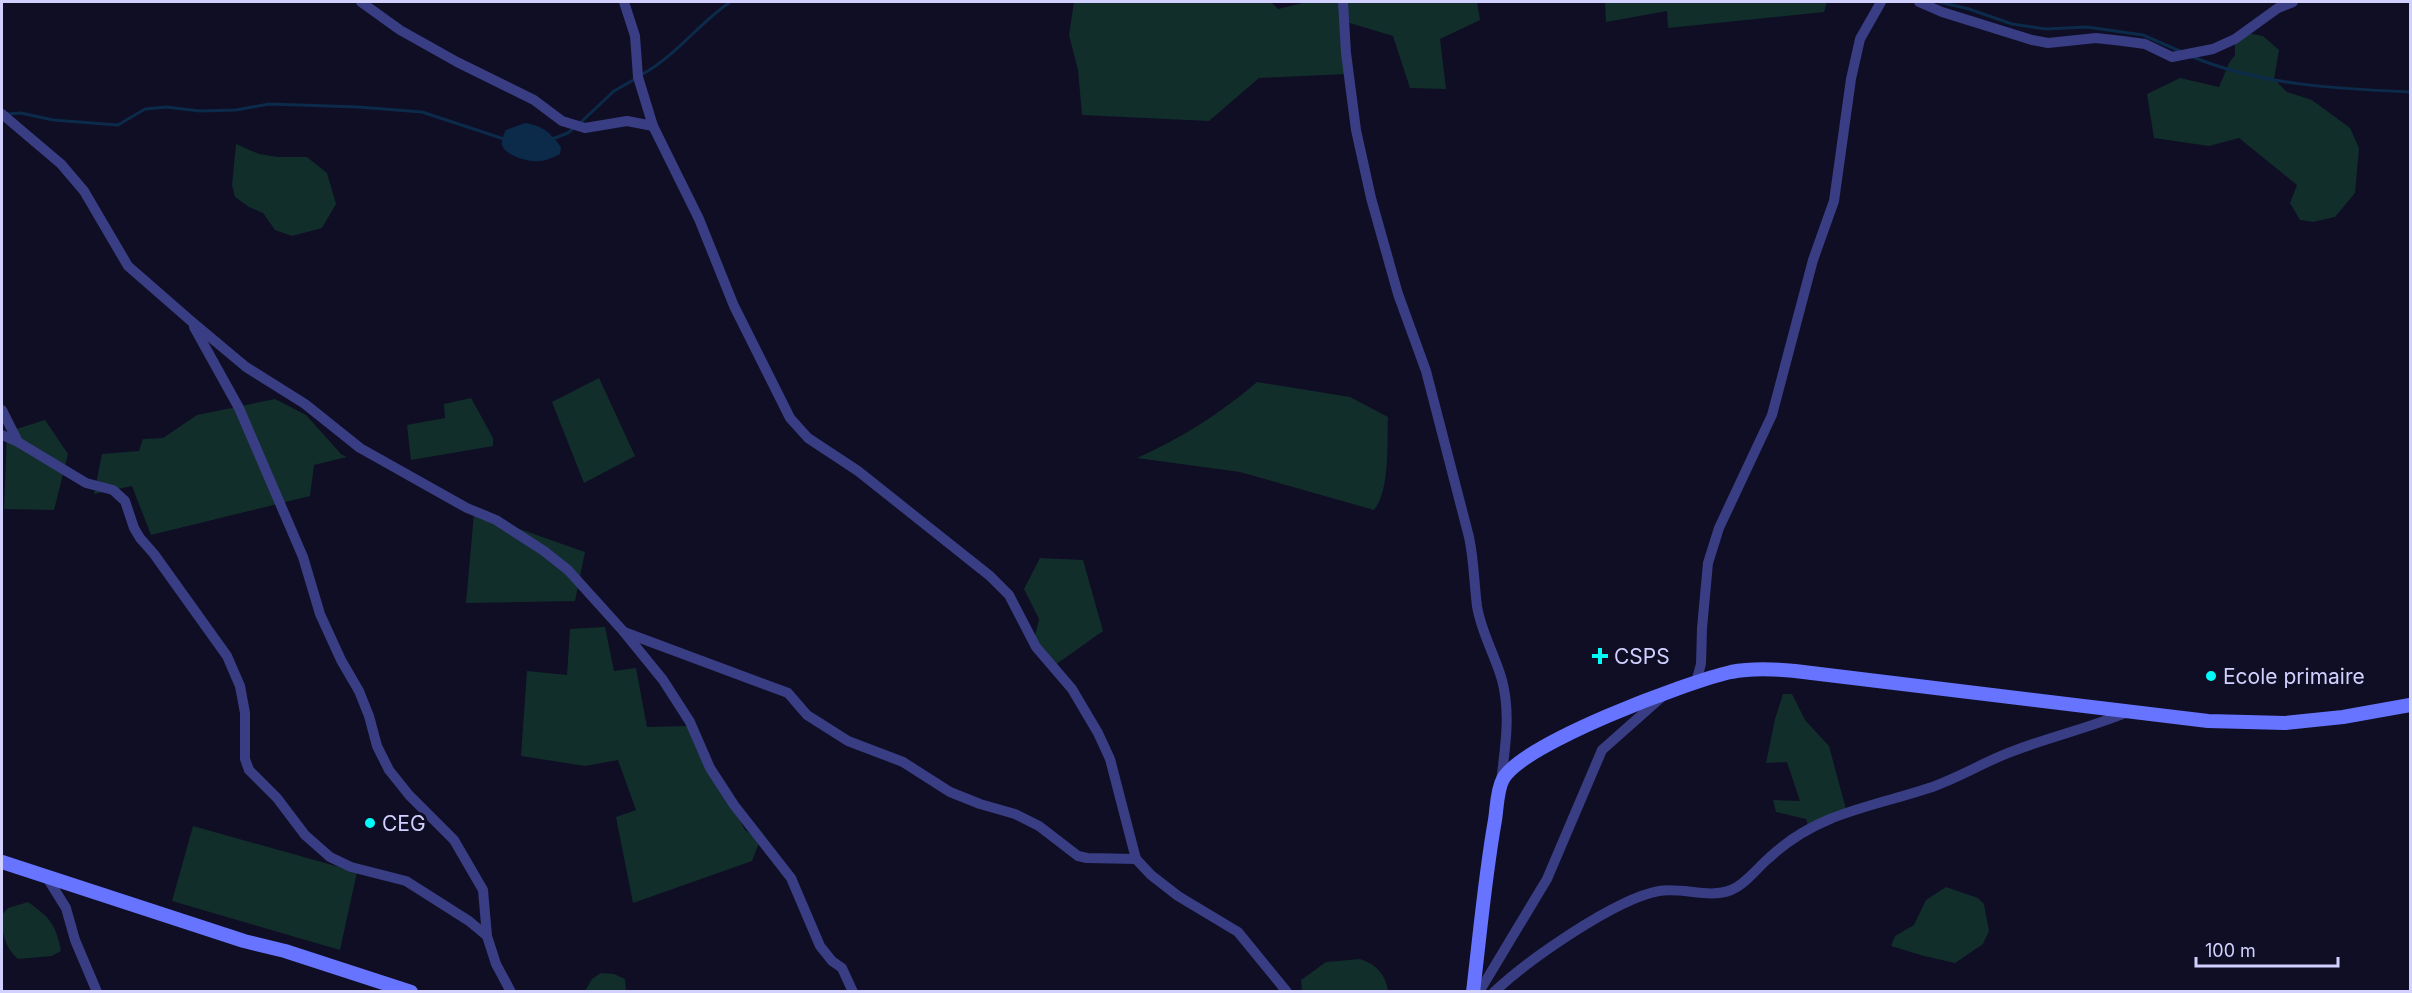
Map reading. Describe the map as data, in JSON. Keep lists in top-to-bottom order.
{
  "places": {
    "health": ["CSPS"],
    "other": ["Ecole primaire", "CEG"]
  },
  "scale_bar": "100 m"
}
